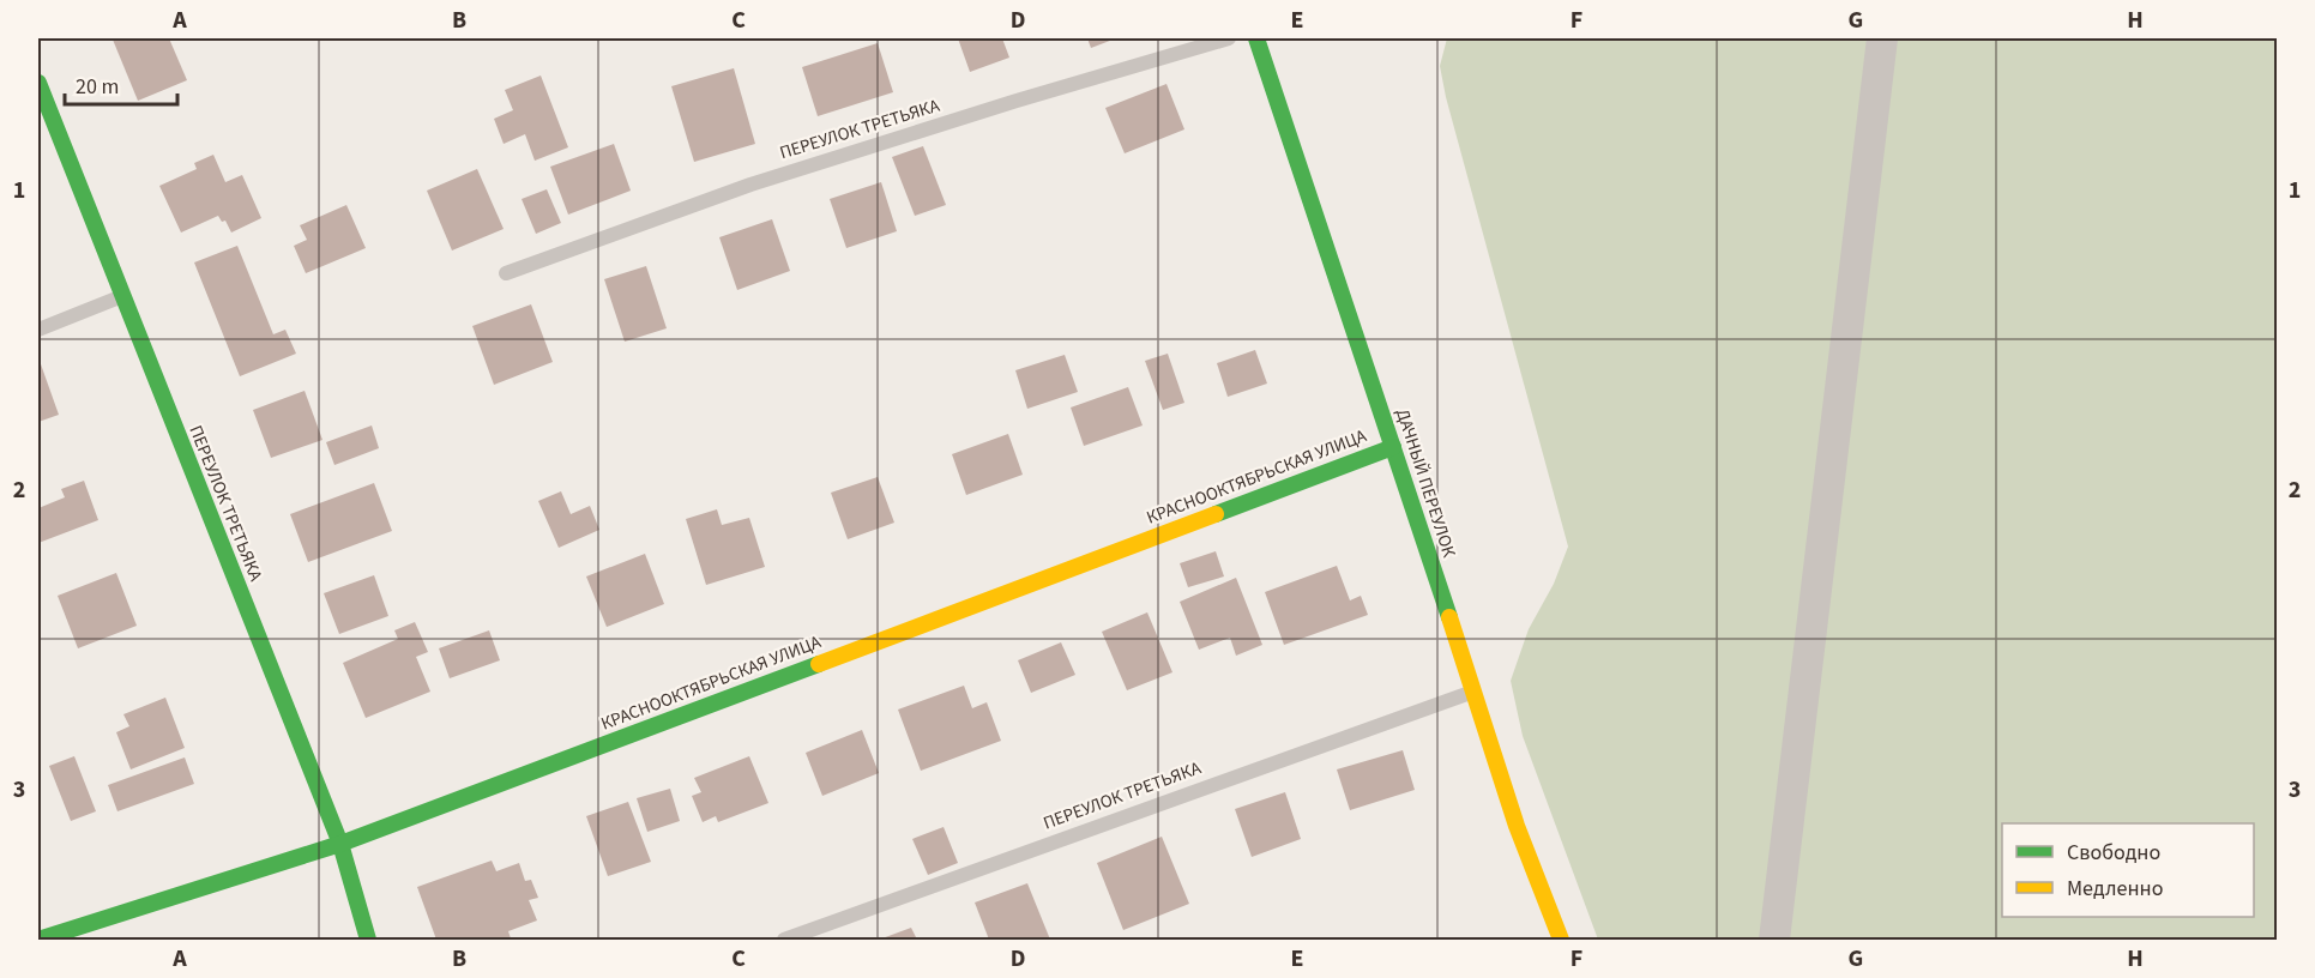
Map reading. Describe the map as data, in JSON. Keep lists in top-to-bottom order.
{
  "streets": {
    "street": ["ПЕРЕУЛОК ТРЕТЬЯКА", "КРАСНООКТЯБРЬСКАЯ УЛИЦА", "ДАЧНЫЙ ПЕРЕУЛОК"]
  },
  "crossings": [
    ["ПЕРЕУЛОК ТРЕТЬЯКА", "КРАСНООКТЯБРЬСКАЯ УЛИЦА"],
    ["ПЕРЕУЛОК ТРЕТЬЯКА", "ДАЧНЫЙ ПЕРЕУЛОК"],
    ["КРАСНООКТЯБРЬСКАЯ УЛИЦА", "ДАЧНЫЙ ПЕРЕУЛОК"]
  ],
  "legend": ["Свободно", "Медленно"],
  "scale_bar": "20 m",
  "grid": {
    "columns": [
      "A",
      "B",
      "C",
      "D",
      "E",
      "F",
      "G",
      "H"
    ],
    "rows": ["1", "2", "3"]
  }
}
